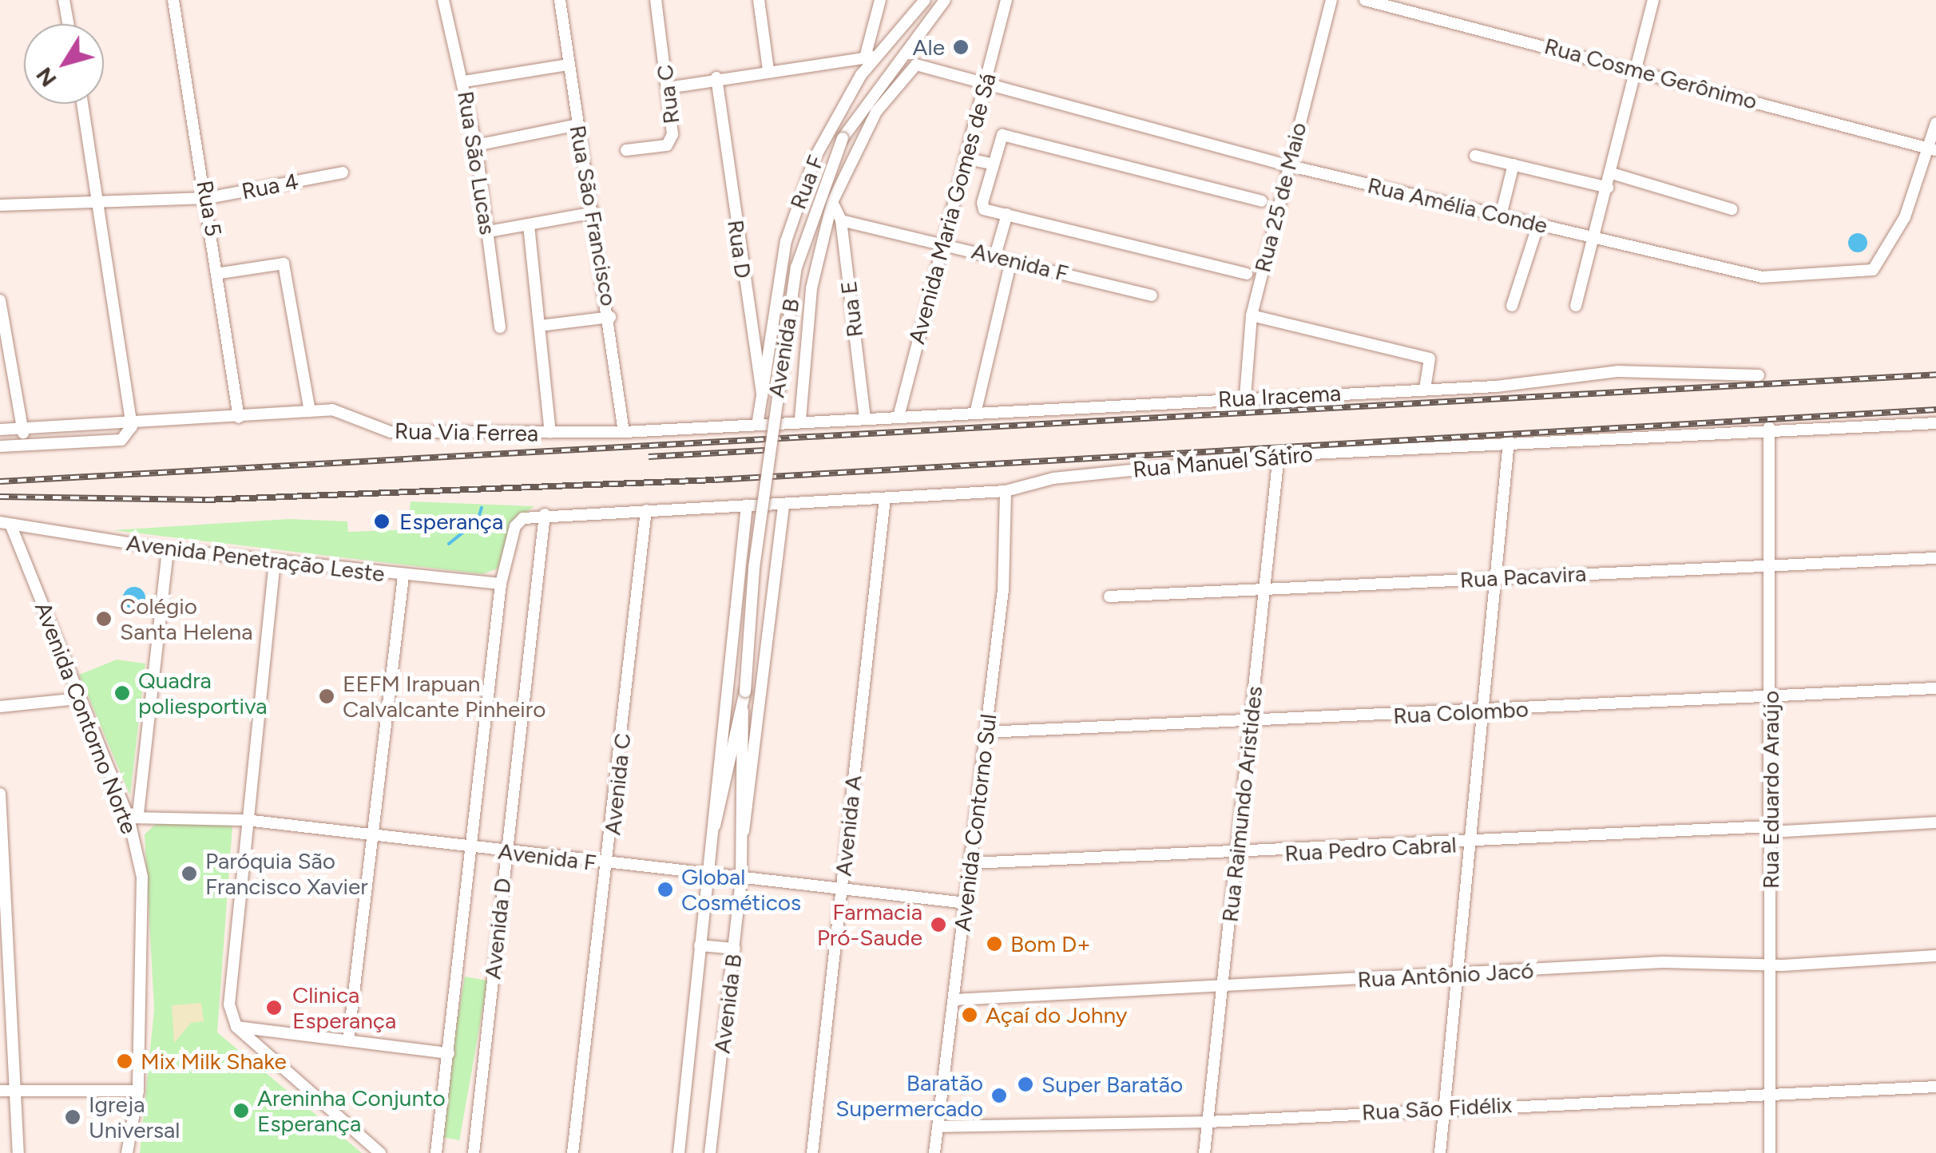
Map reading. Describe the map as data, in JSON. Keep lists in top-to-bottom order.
{
  "streets": {
    "street": [
      "Rua Cosme Gerônimo",
      "Rua C",
      "Rua São Lucas",
      "Rua F",
      "Rua 4",
      "Rua 25 de Maio",
      "Rua Amélia Conde",
      "Rua 5",
      "Avenida Maria Gomes de Sá",
      "Rua São Francisco",
      "Rua D",
      "Avenida F",
      "Rua E",
      "Avenida B",
      "Rua Iracema",
      "Rua Via Ferrea",
      "Rua Manuel Sátiro",
      "Avenida Penetração Leste",
      "Rua Pacavira",
      "Rua Colombo",
      "Avenida Contorno Norte",
      "Avenida C",
      "Rua Eduardo Araújo",
      "Rua Raimundo Aristides",
      "Avenida Contorno Sul",
      "Avenida A",
      "Rua Pedro Cabral",
      "Avenida D",
      "Rua Antônio Jacó",
      "Rua São Fidélix"
    ]
  },
  "crossings": [
    ["Rua Cosme Gerônimo", "Rua Amélia Conde"],
    ["Rua F", "Rua D"],
    ["Rua 4", "Rua 5"],
    ["Rua 25 de Maio", "Rua Amélia Conde"],
    ["Rua 25 de Maio", "Rua Iracema"],
    ["Rua Amélia Conde", "Avenida Maria Gomes de Sá"],
    ["Rua Amélia Conde", "Rua E"],
    ["Rua 5", "Rua Via Ferrea"],
    ["Avenida Maria Gomes de Sá", "Avenida F"],
    ["Avenida Maria Gomes de Sá", "Rua Iracema"],
    ["Rua São Francisco", "Rua Via Ferrea"],
    ["Rua D", "Rua Iracema"],
    ["Rua D", "Rua Via Ferrea"],
    ["Avenida F", "Rua E"],
    ["Avenida F", "Avenida B"],
    ["Avenida F", "Avenida Contorno Norte"],
    ["Avenida F", "Avenida C"],
    ["Avenida F", "Avenida Contorno Sul"],
    ["Avenida F", "Avenida A"],
    ["Avenida F", "Avenida D"],
    ["Rua E", "Rua Iracema"],
    ["Avenida B", "Rua Manuel Sátiro"],
    ["Rua Iracema", "Rua Via Ferrea"],
    ["Rua Manuel Sátiro", "Avenida C"],
    ["Rua Manuel Sátiro", "Rua Eduardo Araújo"],
    ["Rua Manuel Sátiro", "Rua Raimundo Aristides"],
    ["Rua Manuel Sátiro", "Avenida Contorno Sul"],
    ["Rua Manuel Sátiro", "Avenida A"],
    ["Rua Manuel Sátiro", "Avenida D"],
    ["Avenida Penetração Leste", "Avenida Contorno Norte"],
    ["Avenida Penetração Leste", "Avenida D"],
    ["Rua Pacavira", "Rua Eduardo Araújo"],
    ["Rua Pacavira", "Rua Raimundo Aristides"],
    ["Rua Colombo", "Rua Eduardo Araújo"],
    ["Rua Colombo", "Rua Raimundo Aristides"],
    ["Rua Colombo", "Avenida Contorno Sul"],
    ["Rua Eduardo Araújo", "Rua Pedro Cabral"],
    ["Rua Eduardo Araújo", "Rua Antônio Jacó"],
    ["Rua Eduardo Araújo", "Rua São Fidélix"],
    ["Rua Raimundo Aristides", "Rua Pedro Cabral"],
    ["Rua Raimundo Aristides", "Rua Antônio Jacó"],
    ["Rua Raimundo Aristides", "Rua São Fidélix"],
    ["Avenida Contorno Sul", "Rua Pedro Cabral"],
    ["Avenida Contorno Sul", "Rua Antônio Jacó"],
    ["Avenida Contorno Sul", "Rua São Fidélix"]
  ],
  "places": [
    "Ale",
    "Esperança",
    "Colégio Santa Helena",
    "Quadra poliesportiva",
    "EEFM Irapuan Calvalcante Pinheiro",
    "Paróquia São Francisco Xavier",
    "Global Cosméticos",
    "Farmacia Pró-Saude",
    "Bom D+",
    "Clinica Esperança",
    "Açaí do Johny",
    "Mix Milk Shake",
    "Super Baratão",
    "Baratão Supermercado",
    "Areninha Conjunto Esperança",
    "Igreja Universal"
  ],
  "north": "bottom left"
}
